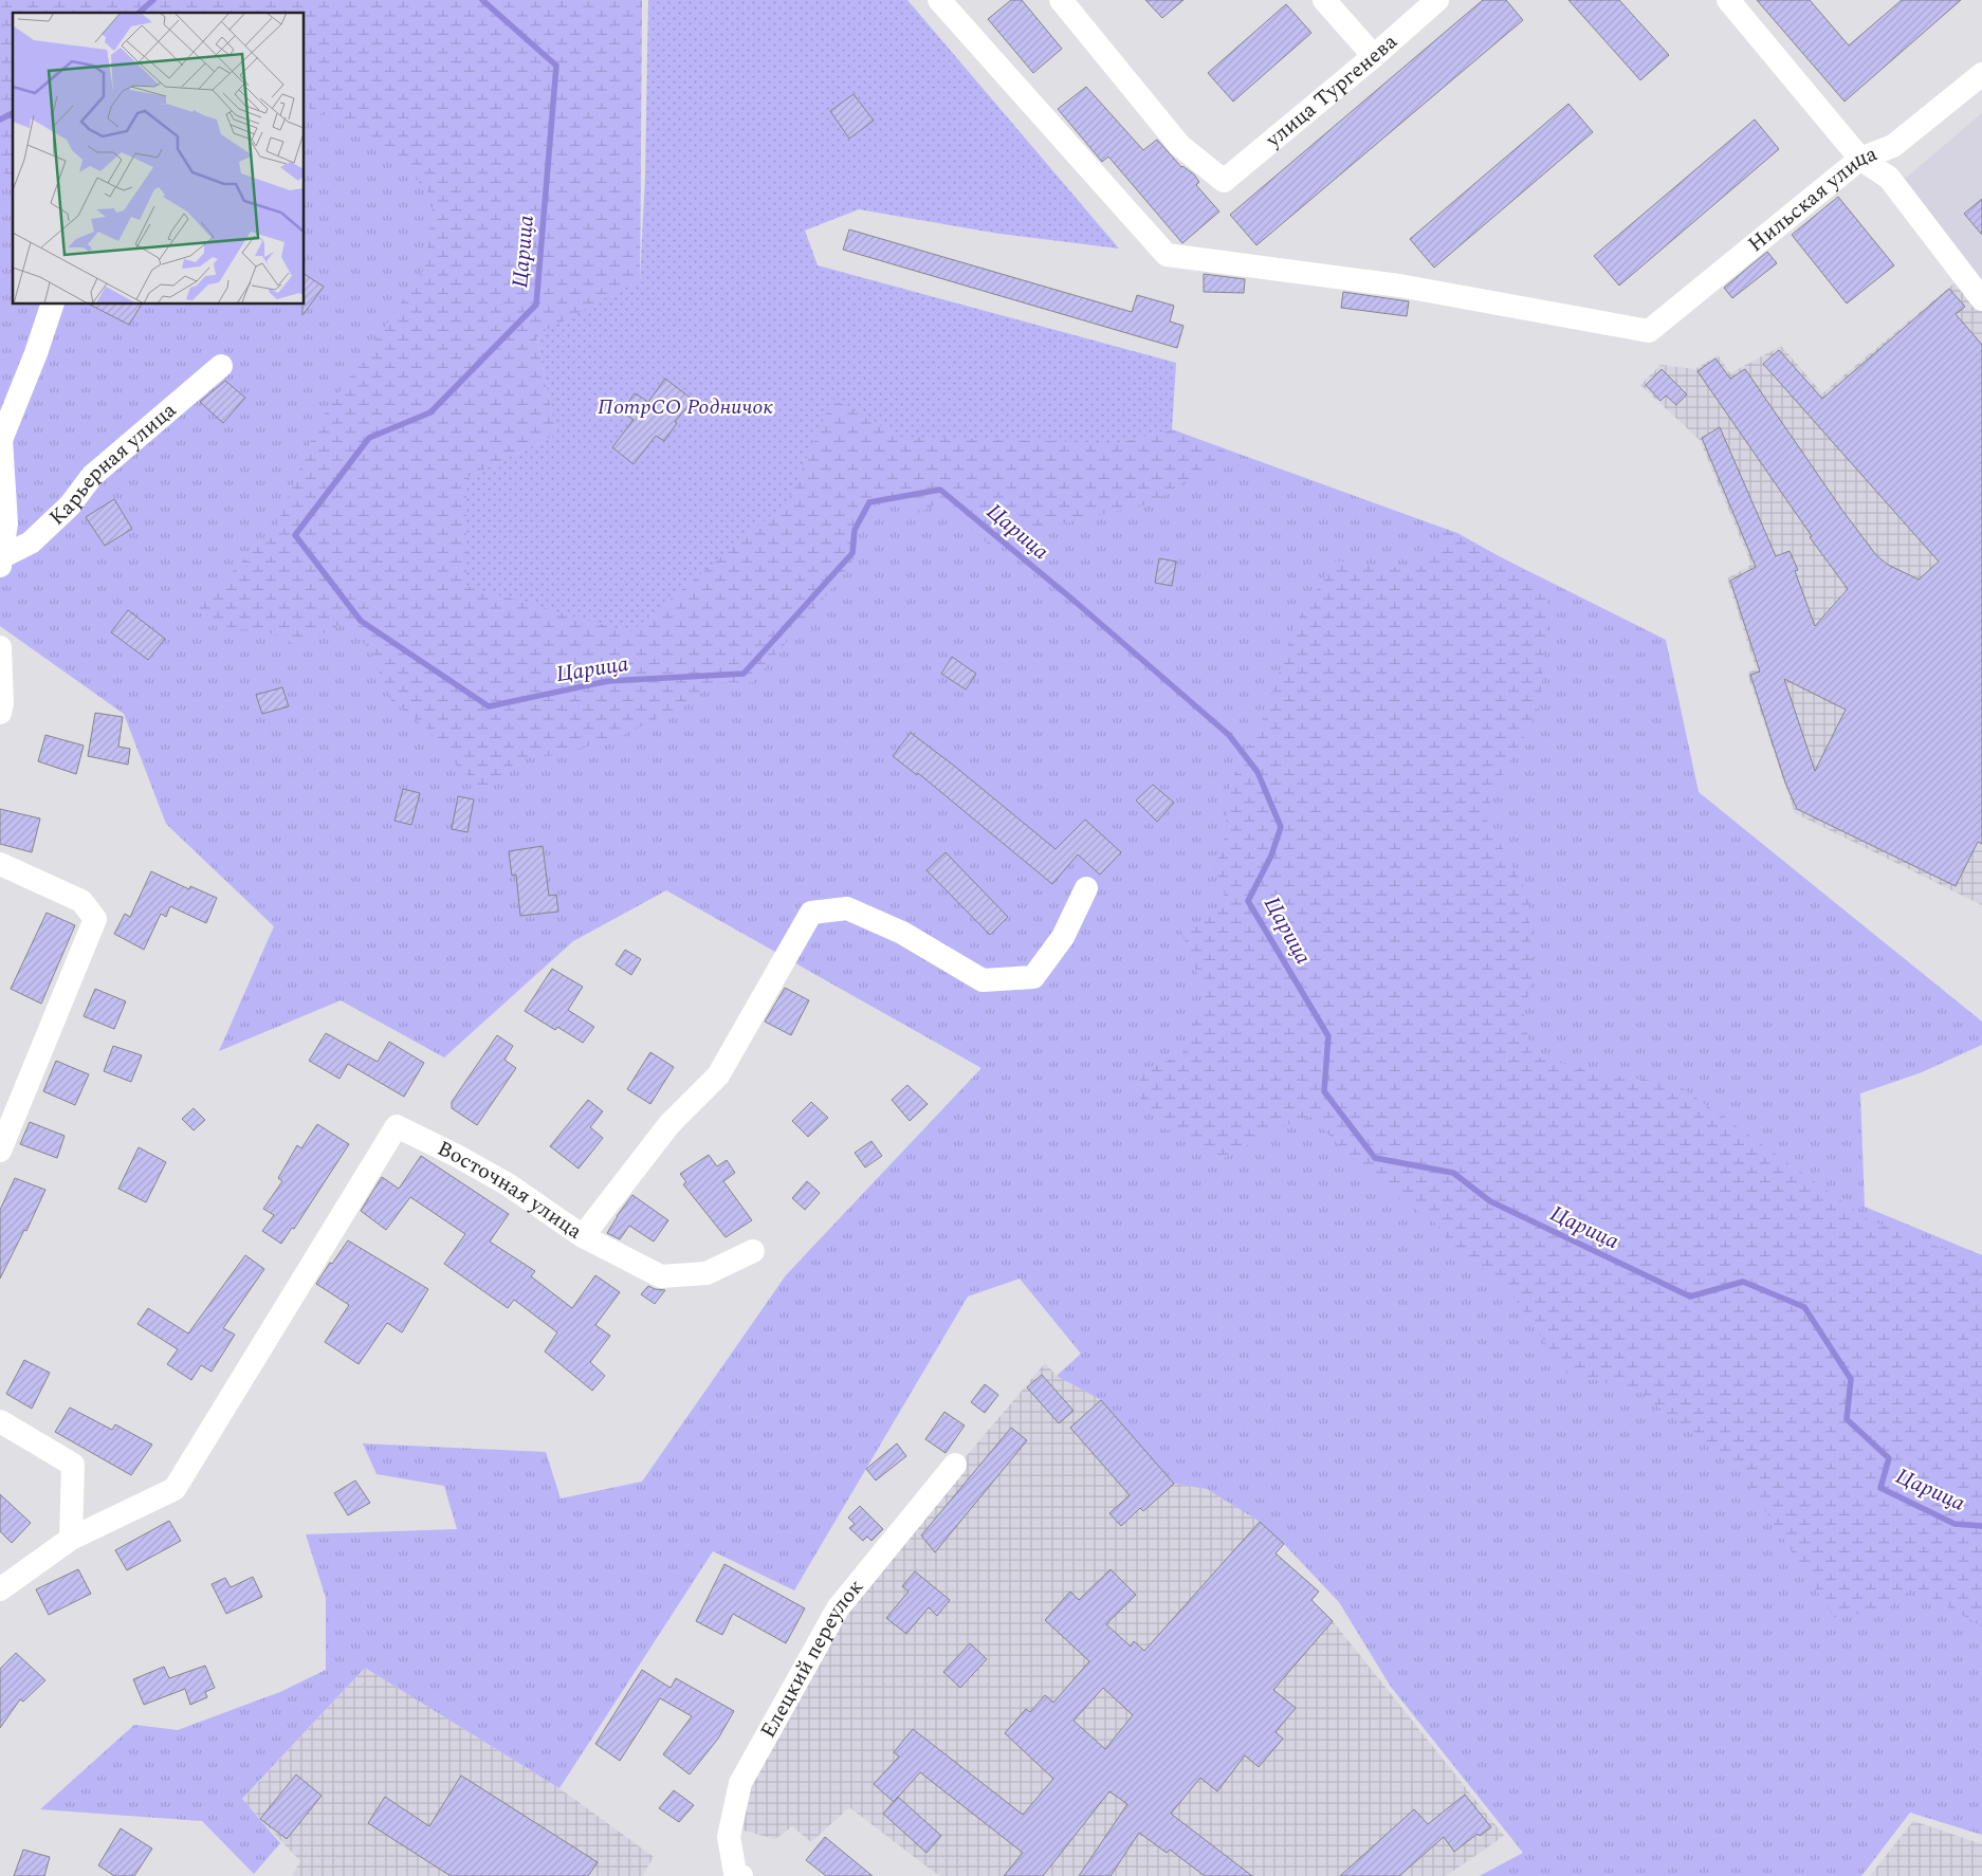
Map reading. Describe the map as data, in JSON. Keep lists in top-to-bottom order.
{
  "streets": {
    "street": [
      "улица Тургенева",
      "Нильская улица",
      "Карьерная улица",
      "Восточная улица",
      "Елецкий переулок"
    ]
  },
  "water": ["Царица"],
  "parks": ["ПотрСО Родничок"]
}
